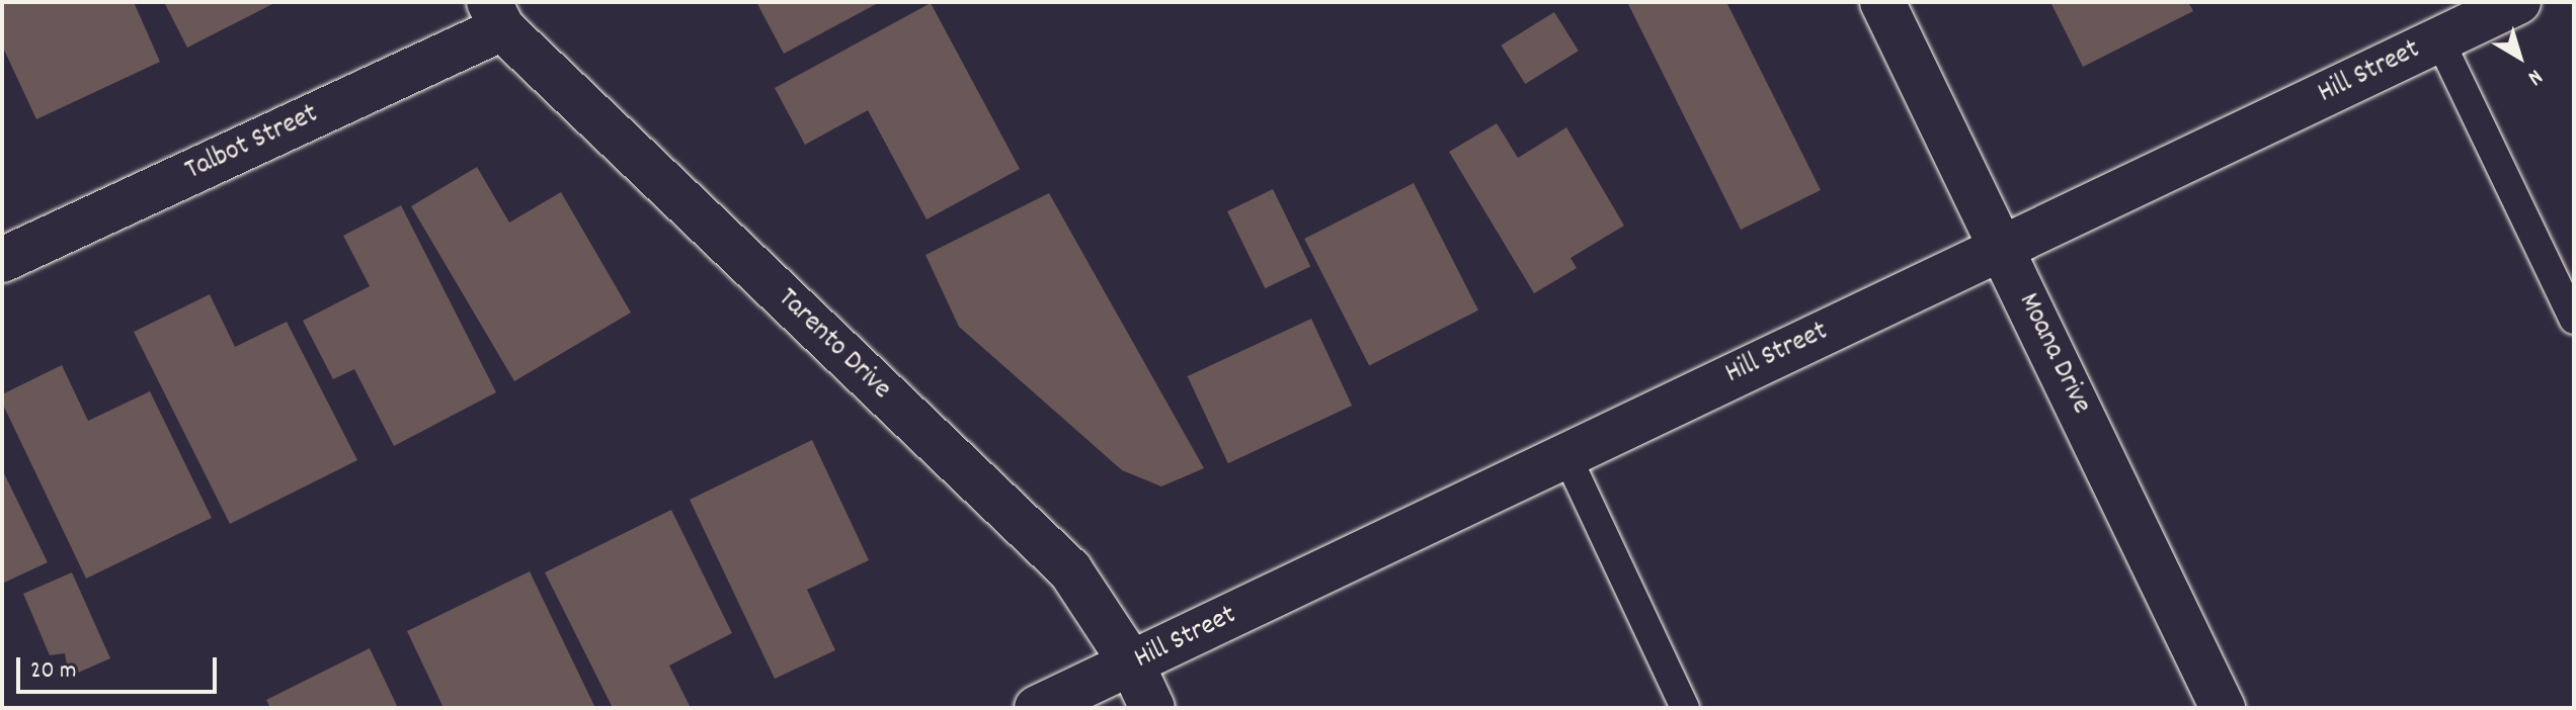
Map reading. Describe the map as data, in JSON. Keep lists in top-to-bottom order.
{
  "streets": {
    "street": [
      "Hill Street",
      "Talbot Street",
      "Tarento Drive",
      "Moana Drive"
    ]
  },
  "crossings": [
    ["Hill Street", "Tarento Drive"],
    ["Hill Street", "Moana Drive"],
    ["Talbot Street", "Tarento Drive"]
  ],
  "scale_bar": "20 m",
  "north": "bottom right"
}
